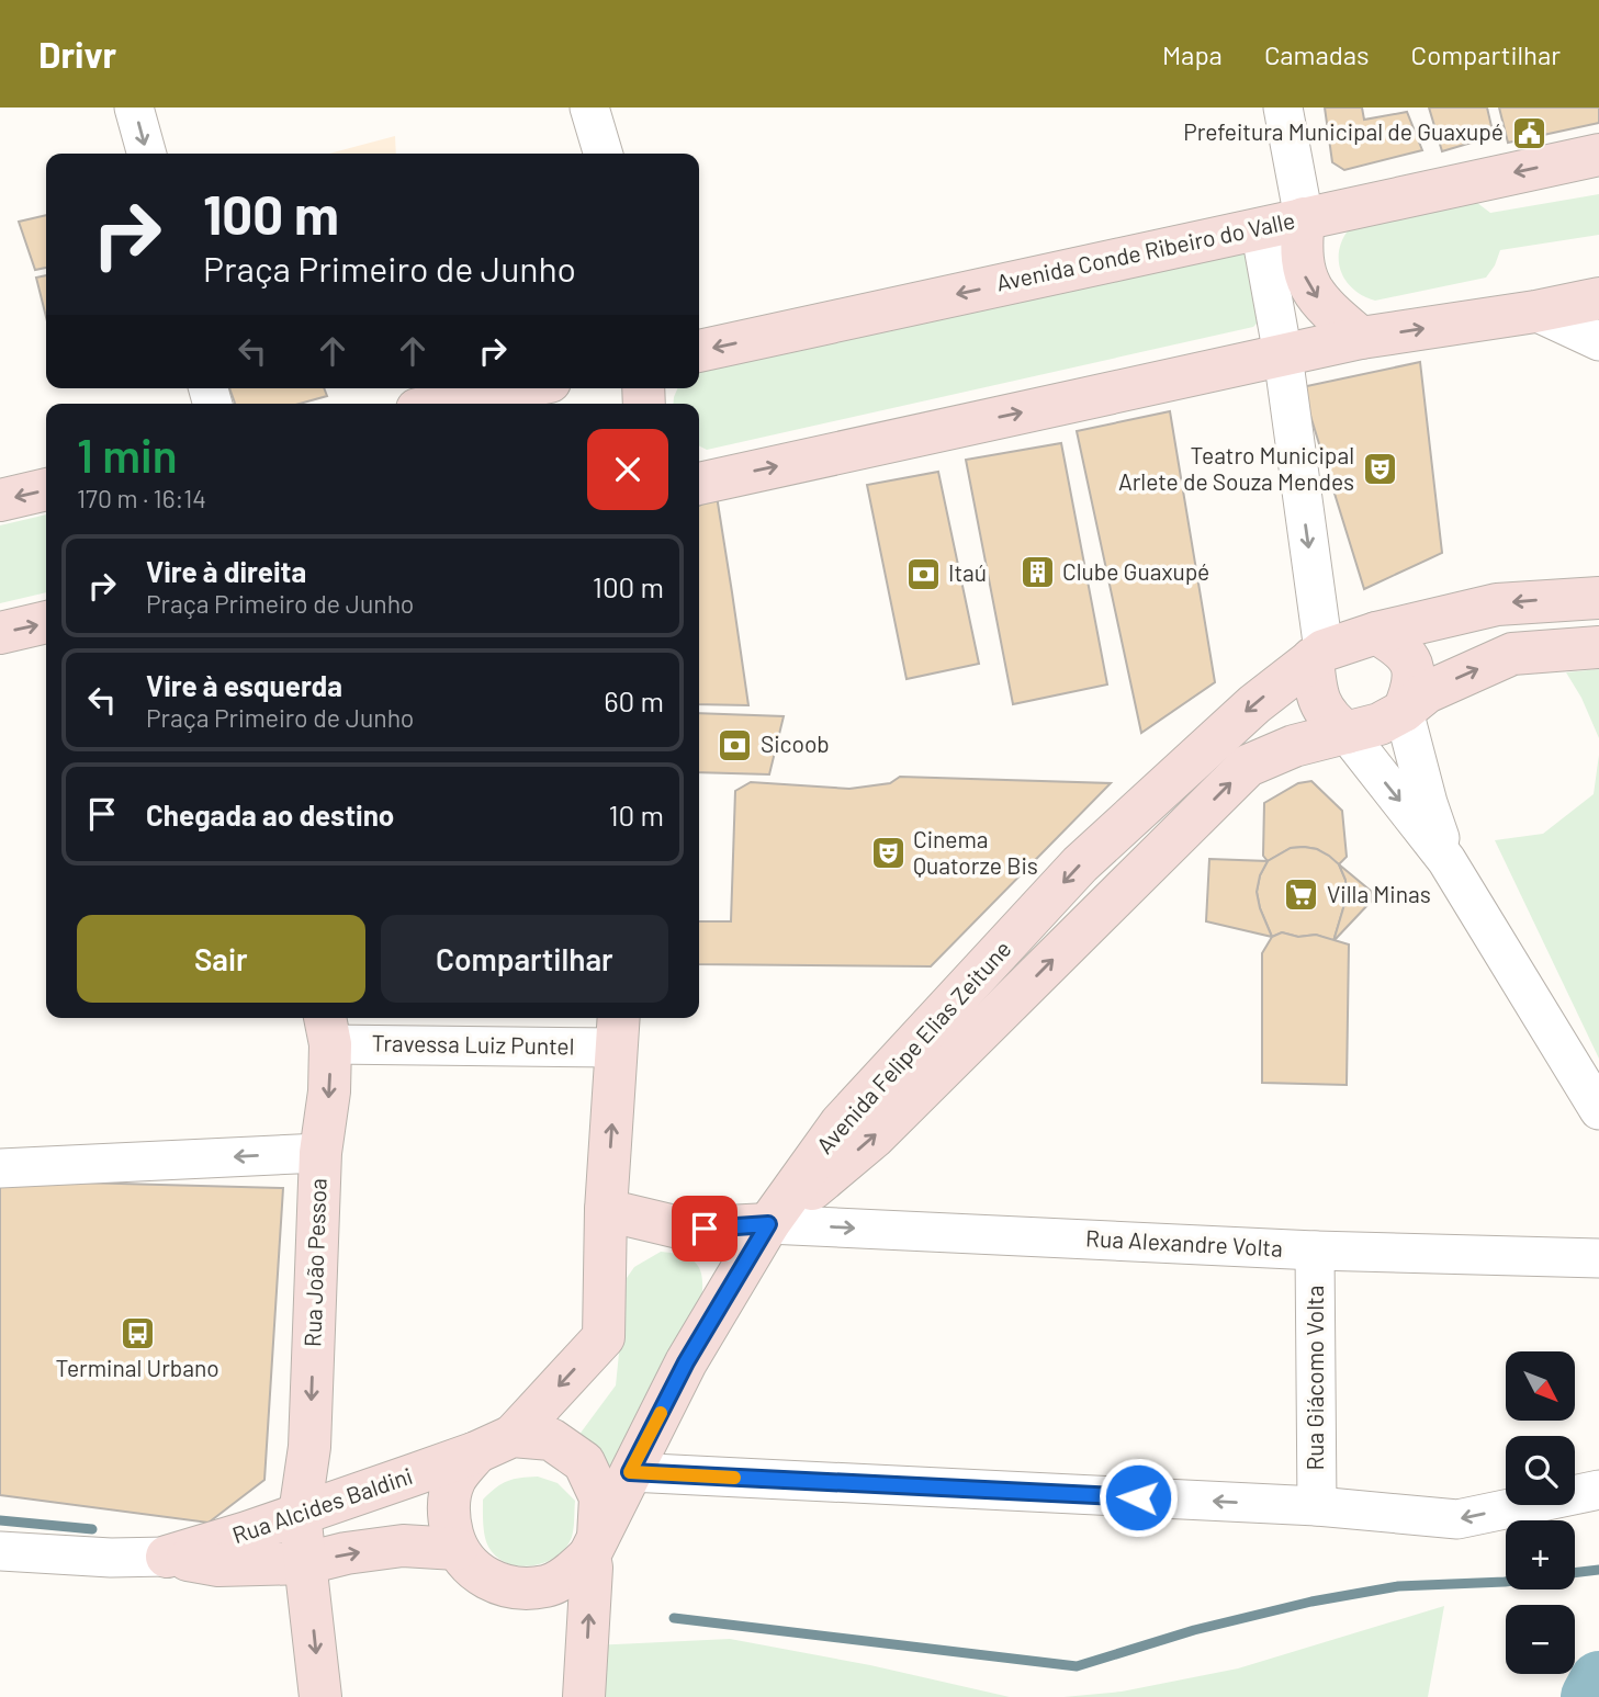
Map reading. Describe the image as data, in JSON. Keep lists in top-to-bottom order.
{
  "streets": {
    "main road": [
      "Avenida Conde Ribeiro do Valle",
      "Avenida Felipe Elias Zeitune",
      "Rua João Pessoa",
      "Rua Alcides Baldini"
    ],
    "street": ["Travessa Luiz Puntel", "Rua Alexandre Volta", "Rua Giácomo Volta"]
  },
  "crossings": [
    ["Travessa Luiz Puntel", "Rua João Pessoa"],
    ["Avenida Felipe Elias Zeitune", "Rua Alexandre Volta"],
    ["Rua Alexandre Volta", "Rua Giácomo Volta"],
    ["Rua João Pessoa", "Rua Alcides Baldini"]
  ],
  "places": {
    "public building": ["Prefeitura Municipal de Guaxupé"],
    "theatre": ["Teatro Municipal Arlete de Souza Mendes", "Cinema Quatorze Bis"],
    "building": ["Clube Guaxupé"],
    "bank": ["Itaú", "Sicoob"],
    "supermarket": ["Villa Minas"],
    "bus stop": ["Terminal Urbano"]
  },
  "north": "bottom right",
  "page": {
    "header": "Drivr",
    "nav": ["Mapa", "Camadas", "Compartilhar"],
    "turn": ["100 m", "Praça Primeiro de Junho"],
    "heading": ["1 min", "170 m · 16:14"],
    "list": [
      {
        "name": "Vire à direita",
        "note": "Praça Primeiro de Junho",
        "value": "100 m"
      },
      {
        "name": "Vire à esquerda",
        "note": "Praça Primeiro de Junho",
        "value": "60 m"
      },
      {
        "name": "Chegada ao destino",
        "value": "10 m"
      }
    ],
    "buttons": ["Sair", "Compartilhar"],
    "map_buttons": ["+", "−"]
  }
}
